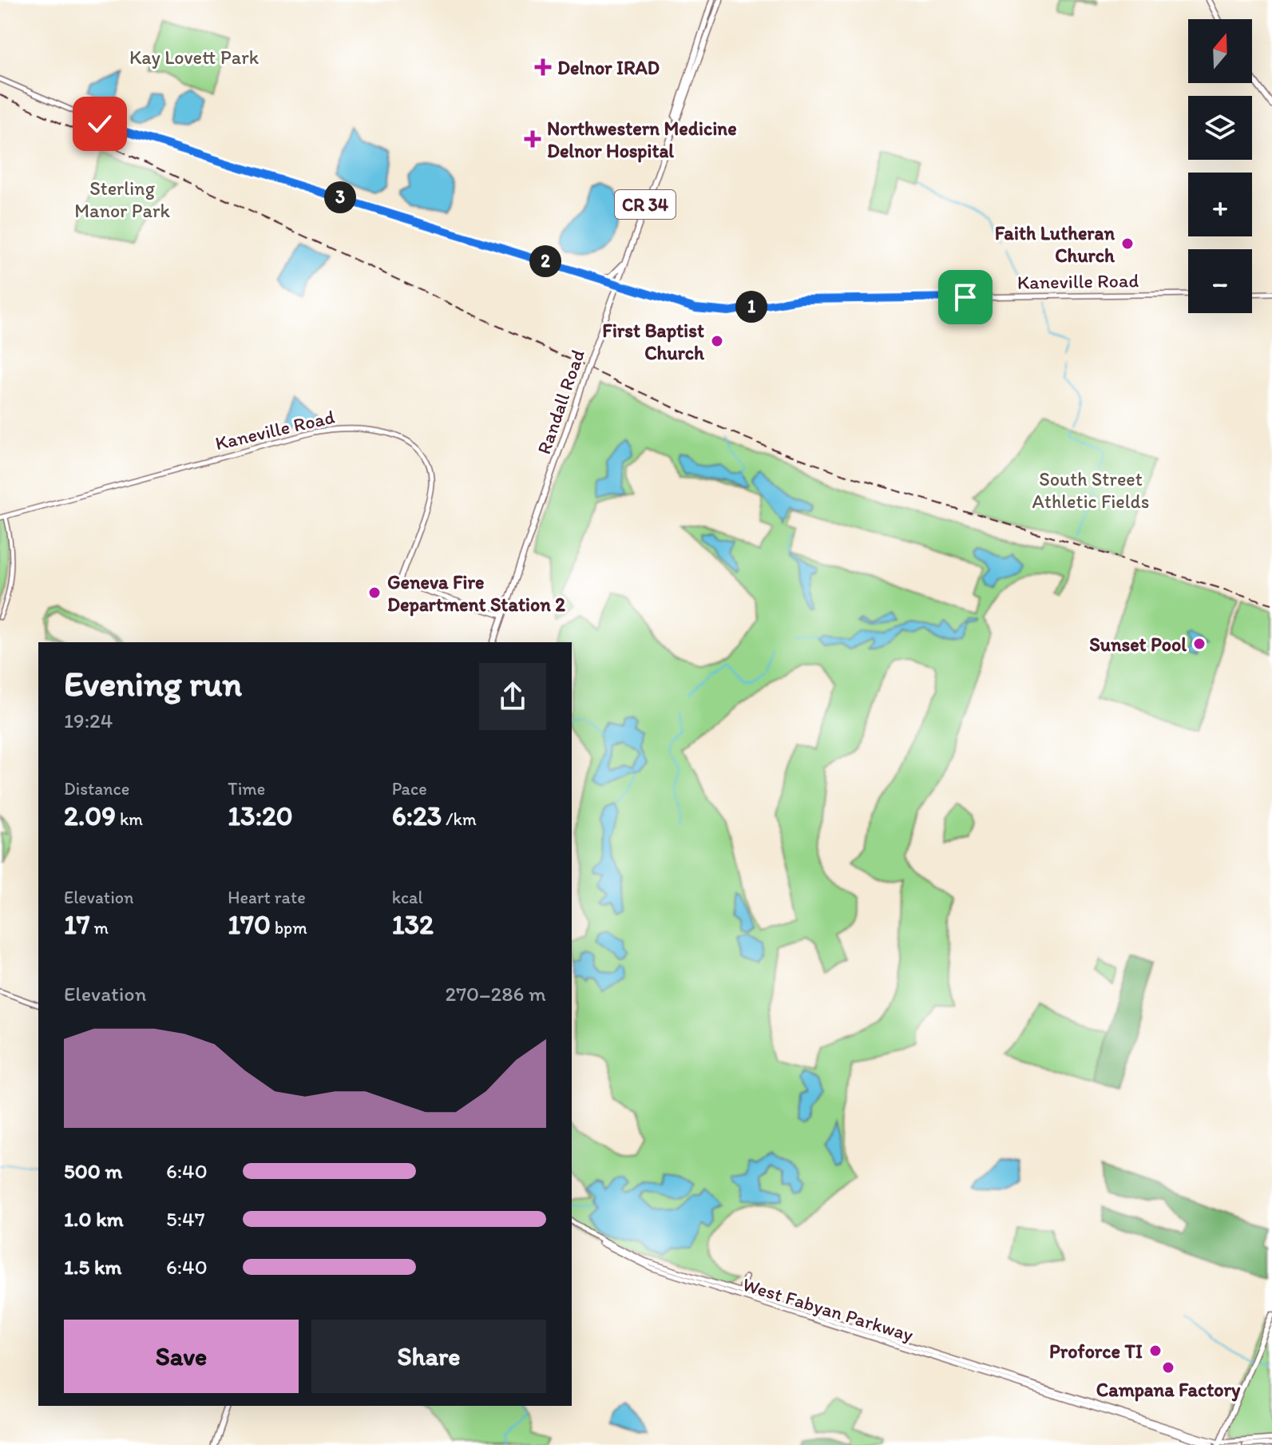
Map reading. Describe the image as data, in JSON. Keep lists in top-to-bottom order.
{
  "streets": {
    "main road": [
      "CR 34",
      "Kaneville Road",
      "Randall Road",
      "West Fabyan Parkway"
    ]
  },
  "crossings": [
    ["CR 34", "Kaneville Road"],
    ["CR 34", "Randall Road"],
    ["Kaneville Road", "Randall Road"]
  ],
  "parks": ["Kay Lovett Park", "Sterling Manor Park", "South Street Athletic Fields"],
  "places": {
    "health": ["Delnor IRAD", "Northwestern Medicine Delnor Hospital"],
    "other": [
      "Faith Lutheran Church",
      "First Baptist Church",
      "Geneva Fire Department Station 2",
      "Sunset Pool",
      "Proforce TI",
      "Campana Factory"
    ]
  },
  "north": "top",
  "page": {
    "map_buttons": ["+", "−"],
    "pins": ["3", "2", "1"],
    "heading": ["Evening run", "19:24"],
    "stats": [
      ["Distance", "2.09 km"],
      ["Time", "13:20"],
      ["Pace", "6:23 /km"],
      ["Elevation", "17 m"],
      ["Heart rate", "170 bpm"],
      ["kcal", "132"]
    ],
    "chart": ["Elevation", "270–286 m"],
    "list": [
      {
        "name": "500 m",
        "note": "6:40"
      },
      {
        "name": "1.0 km",
        "note": "5:47"
      },
      {
        "name": "1.5 km",
        "note": "6:40"
      }
    ],
    "buttons": ["Save", "Share"]
  }
}
